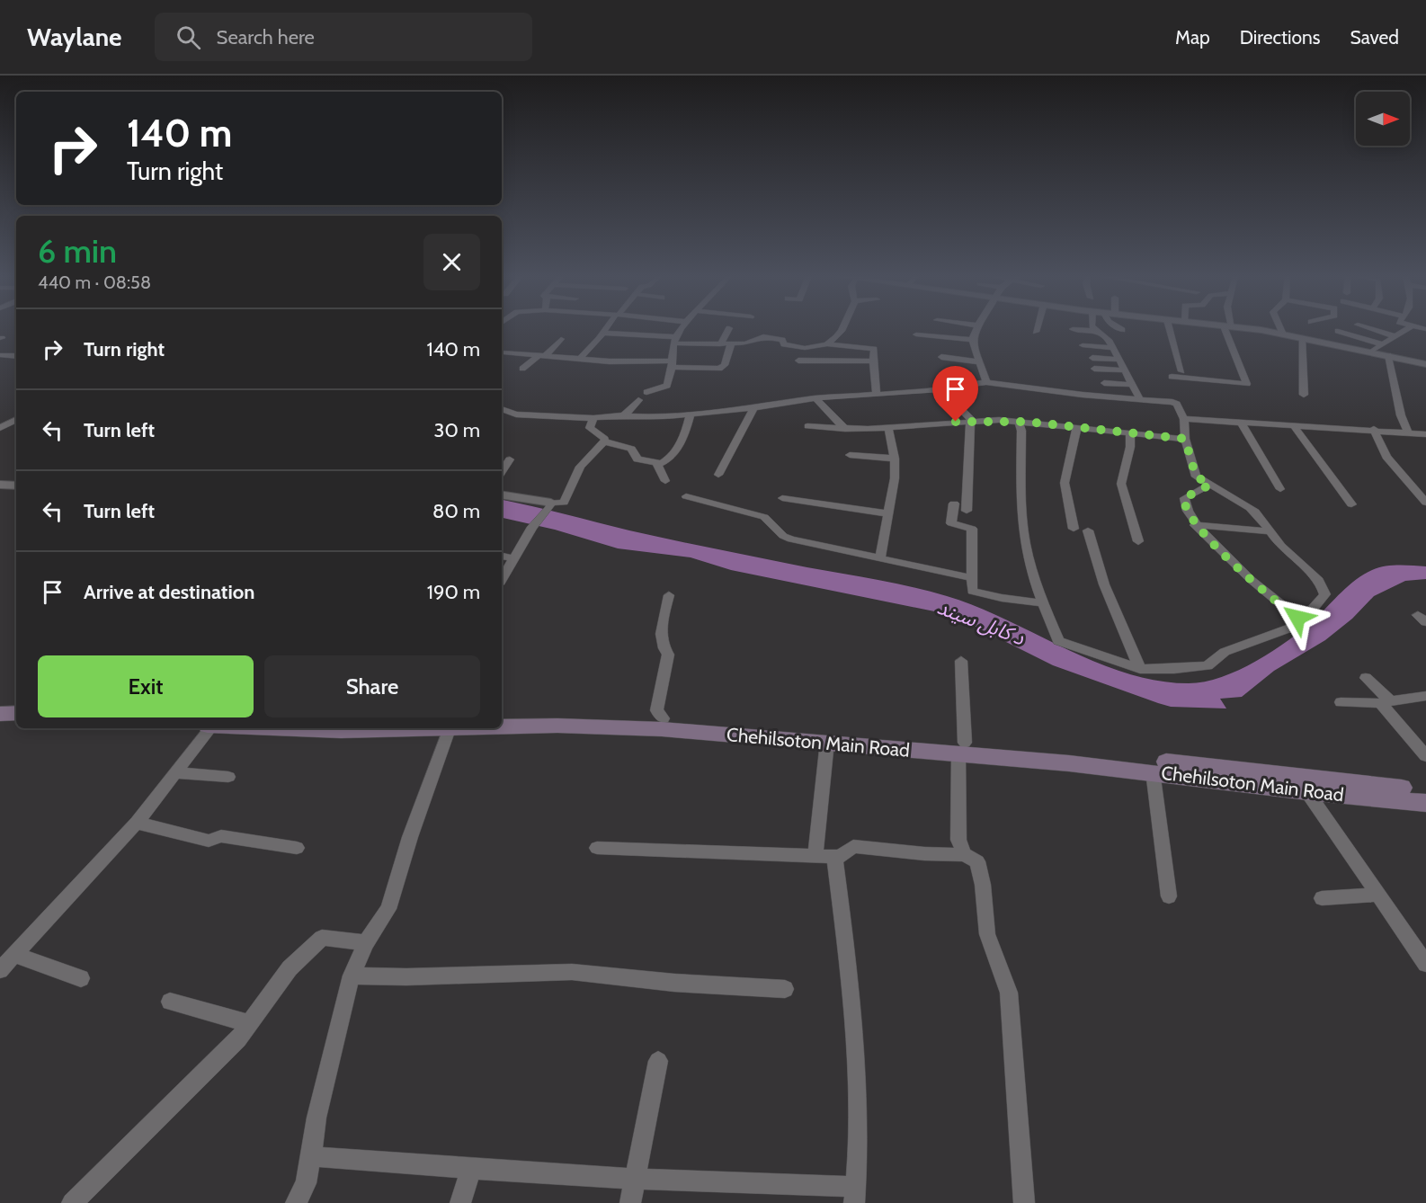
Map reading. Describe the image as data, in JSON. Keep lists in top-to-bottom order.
{
  "streets": {
    "main road": ["Chehilsoton Main Road"]
  },
  "water": ["د کابل سيند"],
  "north": "right",
  "page": {
    "header": "Waylane",
    "search": "Search here",
    "nav": ["Map", "Directions", "Saved"],
    "turn": ["140 m", "Turn right"],
    "heading": ["6 min", "440 m · 08:58"],
    "list": [
      {
        "name": "Turn right",
        "value": "140 m"
      },
      {
        "name": "Turn left",
        "value": "30 m"
      },
      {
        "name": "Turn left",
        "value": "80 m"
      },
      {
        "name": "Arrive at destination",
        "value": "190 m"
      }
    ],
    "buttons": ["Exit", "Share"]
  }
}
